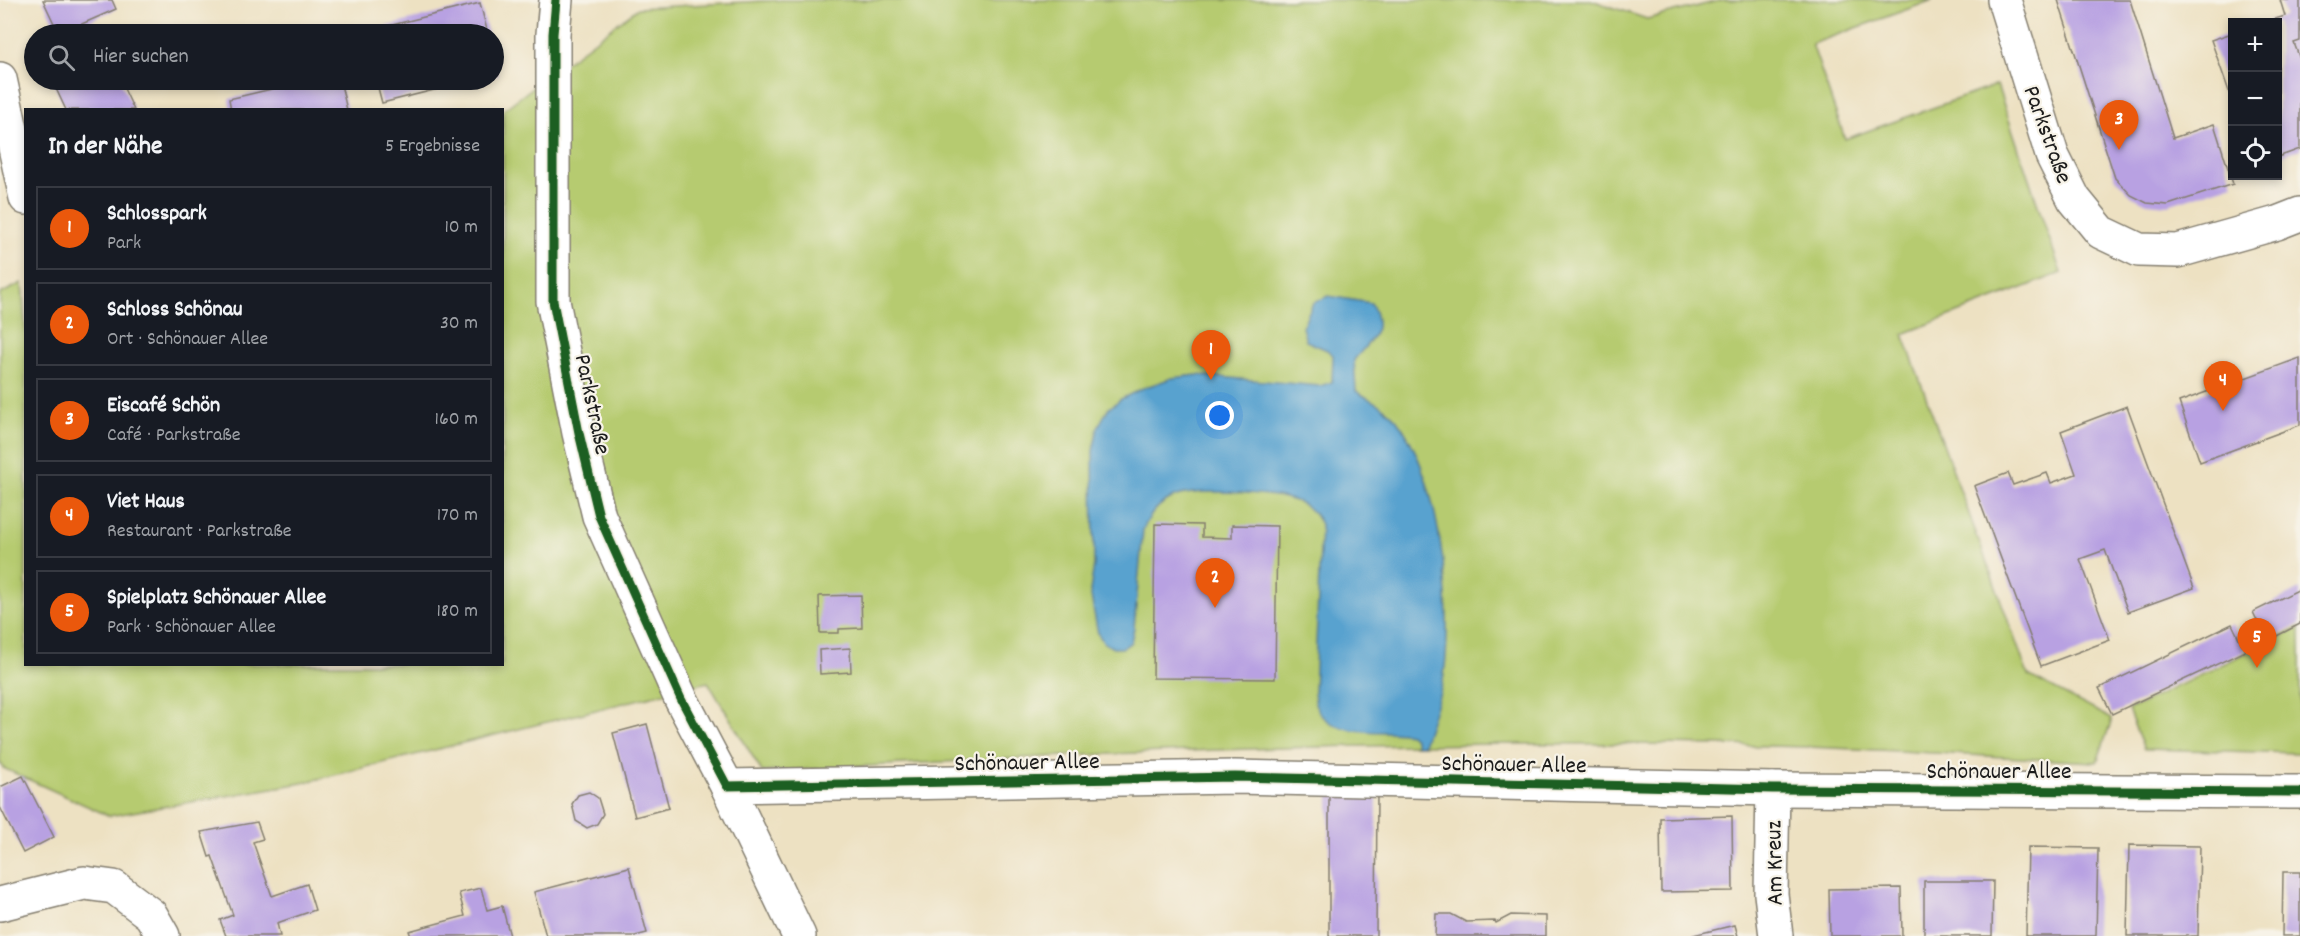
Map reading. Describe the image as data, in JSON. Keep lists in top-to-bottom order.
{
  "streets": {
    "street": ["Parkstraße", "Schönauer Allee", "Am Kreuz"]
  },
  "crossings": [
    ["Parkstraße", "Schönauer Allee"],
    ["Schönauer Allee", "Am Kreuz"]
  ],
  "page": {
    "map_buttons": ["+", "−"],
    "search": "Hier suchen",
    "pins": [
      "3",
      "1",
      "4",
      "2",
      "5"
    ],
    "heading": ["In der Nähe", "5 Ergebnisse"],
    "list": [
      {
        "mark": "1",
        "name": "Schlosspark",
        "note": "Park",
        "value": "10 m"
      },
      {
        "mark": "2",
        "name": "Schloss Schönau",
        "note": "Ort · Schönauer Allee",
        "value": "30 m"
      },
      {
        "mark": "3",
        "name": "Eiscafé Schön",
        "note": "Café · Parkstraße",
        "value": "160 m"
      },
      {
        "mark": "4",
        "name": "Viet Haus",
        "note": "Restaurant · Parkstraße",
        "value": "170 m"
      },
      {
        "mark": "5",
        "name": "Spielplatz Schönauer Allee",
        "note": "Park · Schönauer Allee",
        "value": "180 m"
      }
    ]
  }
}
